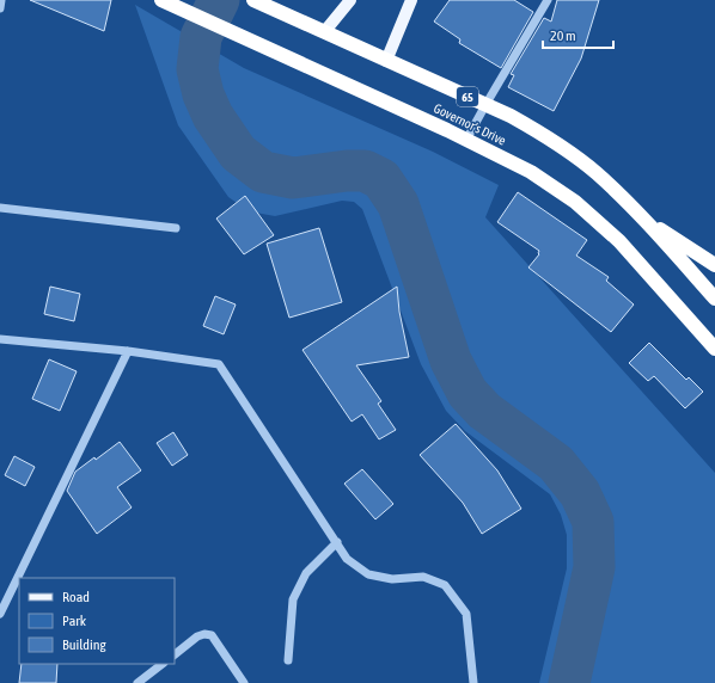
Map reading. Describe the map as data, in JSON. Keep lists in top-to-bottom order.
{
  "streets": {
    "highway": ["65", "Governor's Drive"]
  },
  "legend": ["Road", "Park", "Building"],
  "scale_bar": "20 m"
}
